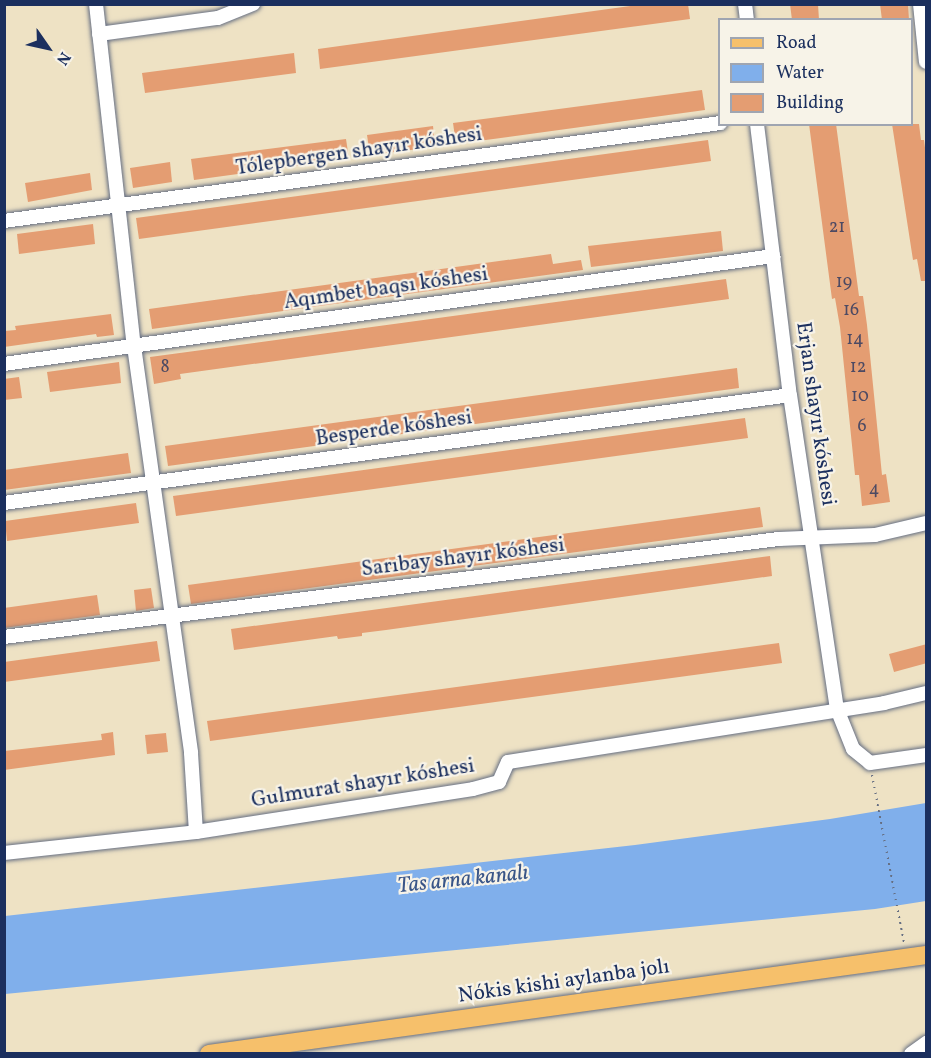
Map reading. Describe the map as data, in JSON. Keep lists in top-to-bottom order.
{
  "streets": {
    "main road": ["Nókis kishi aylanba jolı"],
    "street": [
      "Tólepbergen shayır kóshesi",
      "Aqımbet baqsı kóshesi",
      "Erjan shayır kóshesi",
      "Besperde kóshesi",
      "Sarıbay shayır kóshesi",
      "Gulmurat shayır kóshesi"
    ]
  },
  "crossings": [
    ["Aqımbet baqsı kóshesi", "Erjan shayır kóshesi"],
    ["Erjan shayır kóshesi", "Besperde kóshesi"],
    ["Erjan shayır kóshesi", "Sarıbay shayır kóshesi"],
    ["Erjan shayır kóshesi", "Gulmurat shayır kóshesi"]
  ],
  "water": ["Tas arna kanalı"],
  "house_numbers": [
    "21",
    "19",
    "16",
    "14",
    "8",
    "12",
    "10",
    "6",
    "4"
  ],
  "legend": ["Road", "Water", "Building"],
  "north": "bottom right"
}
